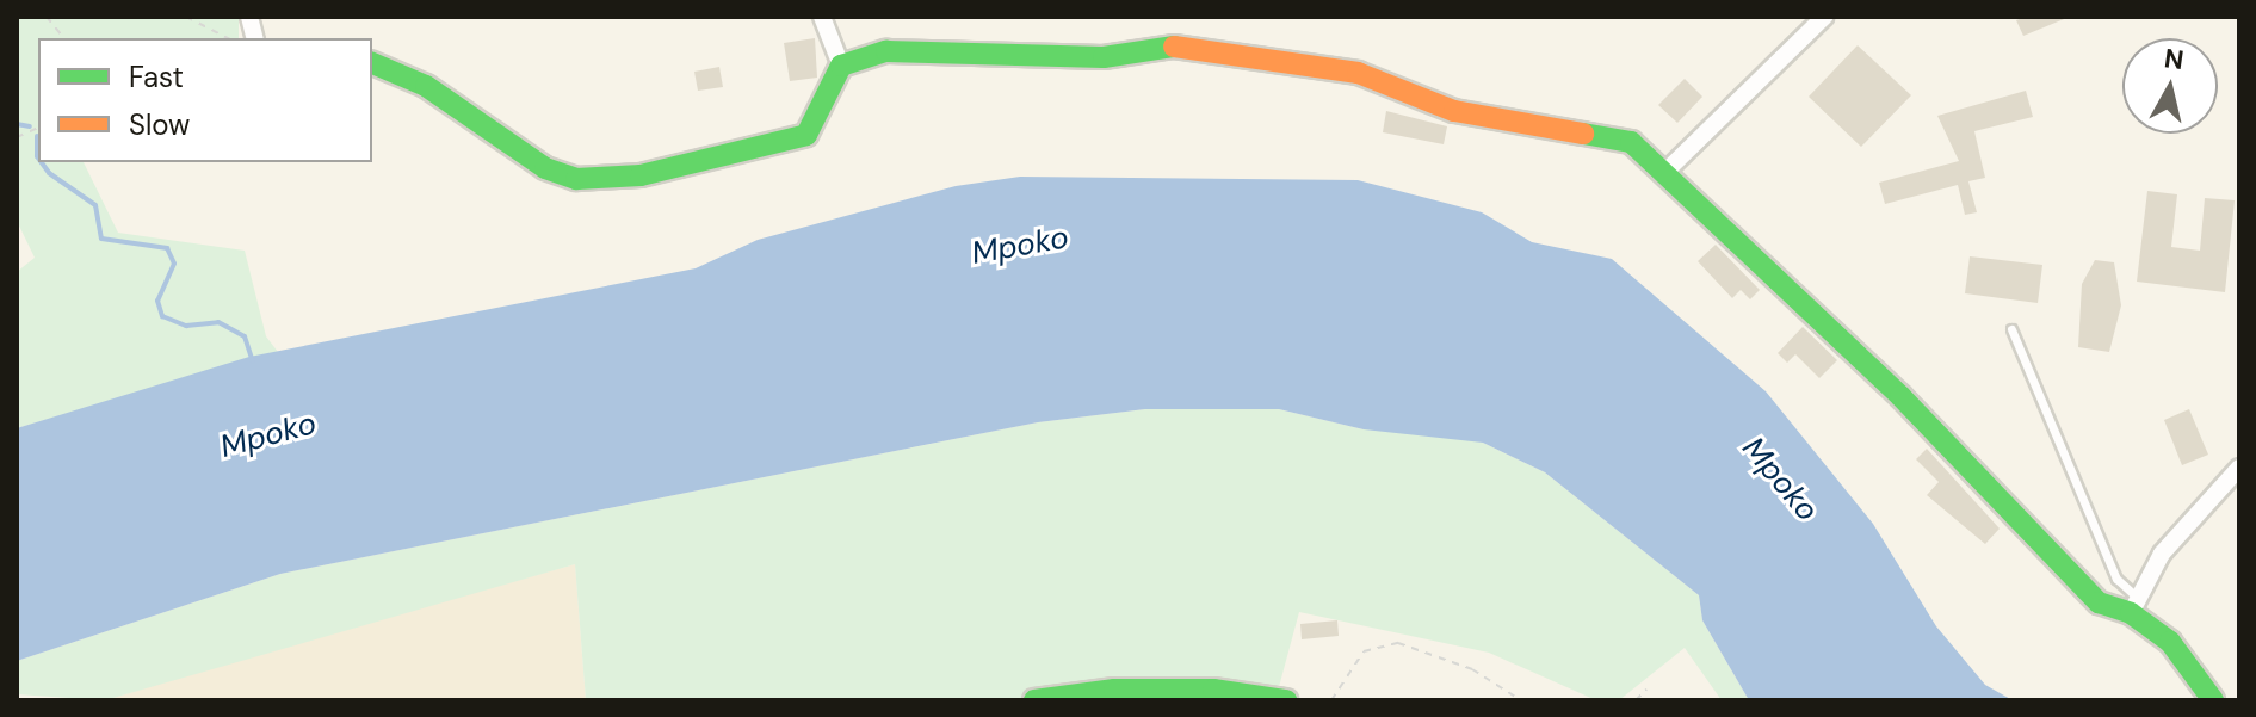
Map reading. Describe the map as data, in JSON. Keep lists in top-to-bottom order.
{
  "water": ["Mpoko"],
  "legend": ["Fast", "Slow"],
  "north": "top"
}
